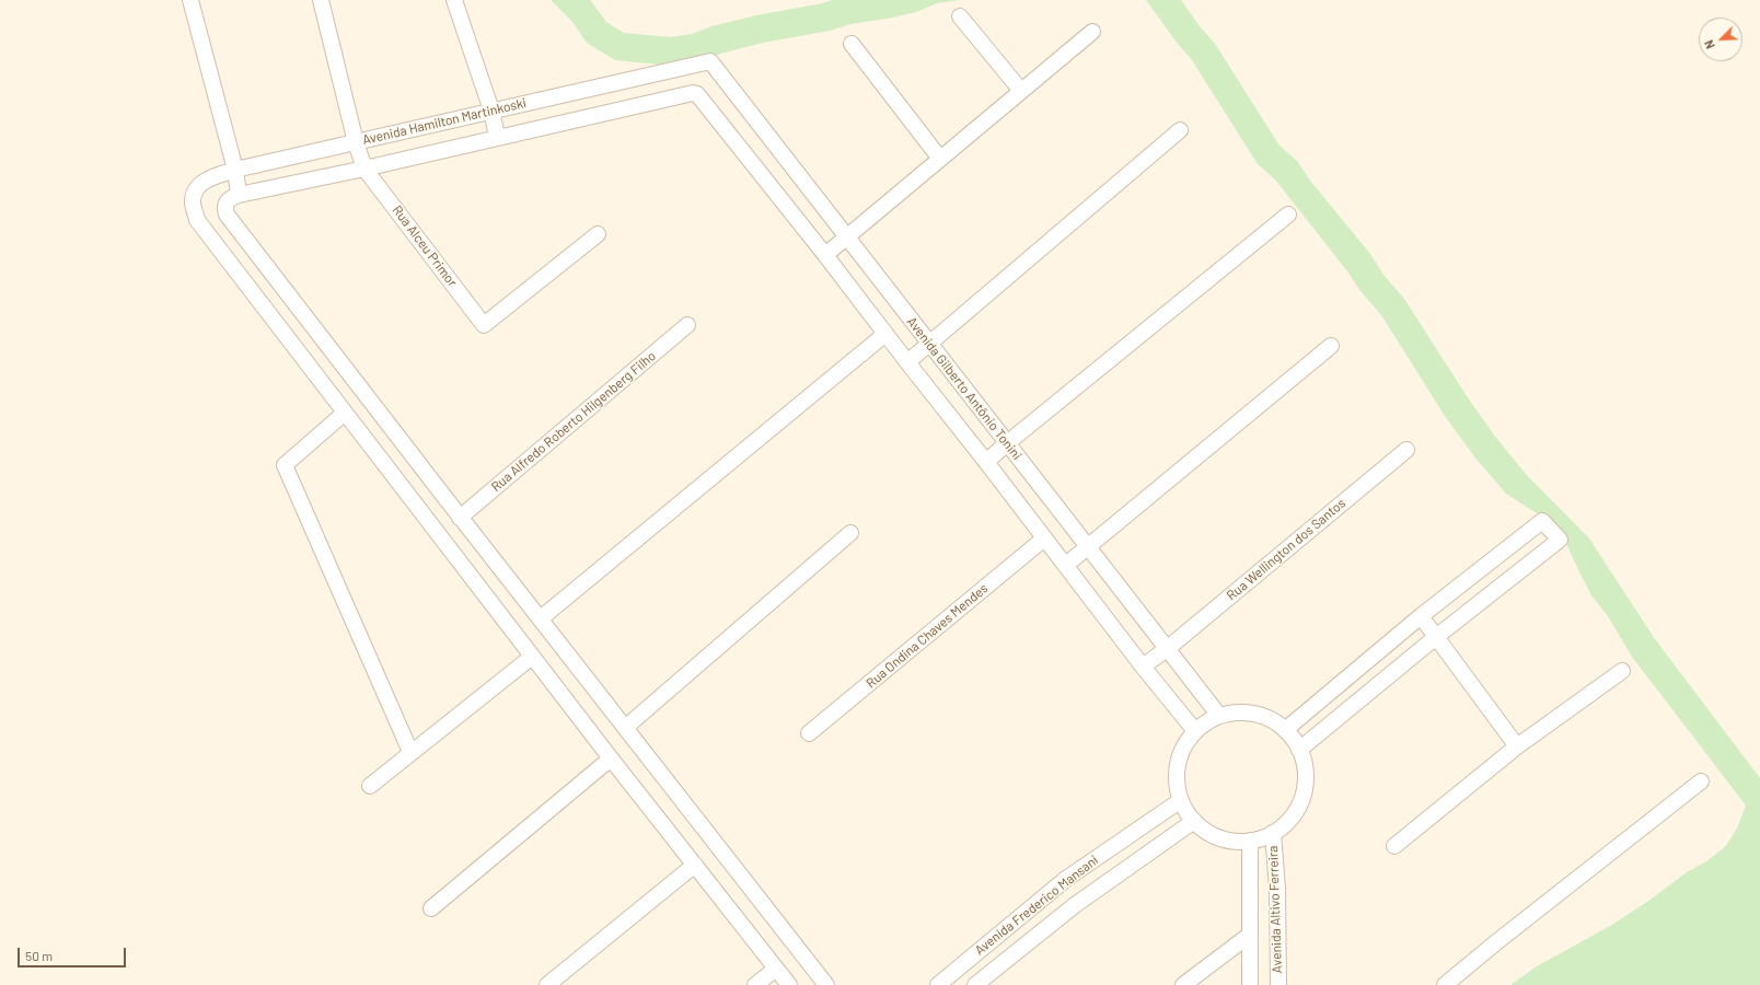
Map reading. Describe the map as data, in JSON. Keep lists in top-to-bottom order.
{
  "streets": {
    "street": [
      "Avenida Hamilton Martinkoski",
      "Rua Alceu Primor",
      "Avenida Gilberto Antônio Tonini",
      "Rua Alfredo Roberto Hilgenberg Filho",
      "Rua Wellington dos Santos",
      "Rua Ondina Chaves Mendes",
      "Avenida Frederico Mansani",
      "Avenida Altivo Ferreira"
    ]
  },
  "crossings": [
    ["Avenida Hamilton Martinkoski", "Rua Alceu Primor"],
    ["Avenida Hamilton Martinkoski", "Avenida Gilberto Antônio Tonini"],
    ["Avenida Gilberto Antônio Tonini", "Rua Wellington dos Santos"],
    ["Avenida Gilberto Antônio Tonini", "Rua Ondina Chaves Mendes"],
    ["Avenida Gilberto Antônio Tonini", "Avenida Frederico Mansani"],
    ["Avenida Gilberto Antônio Tonini", "Avenida Altivo Ferreira"],
    ["Avenida Frederico Mansani", "Avenida Altivo Ferreira"]
  ],
  "scale_bar": "50 m",
  "north": "bottom left"
}
